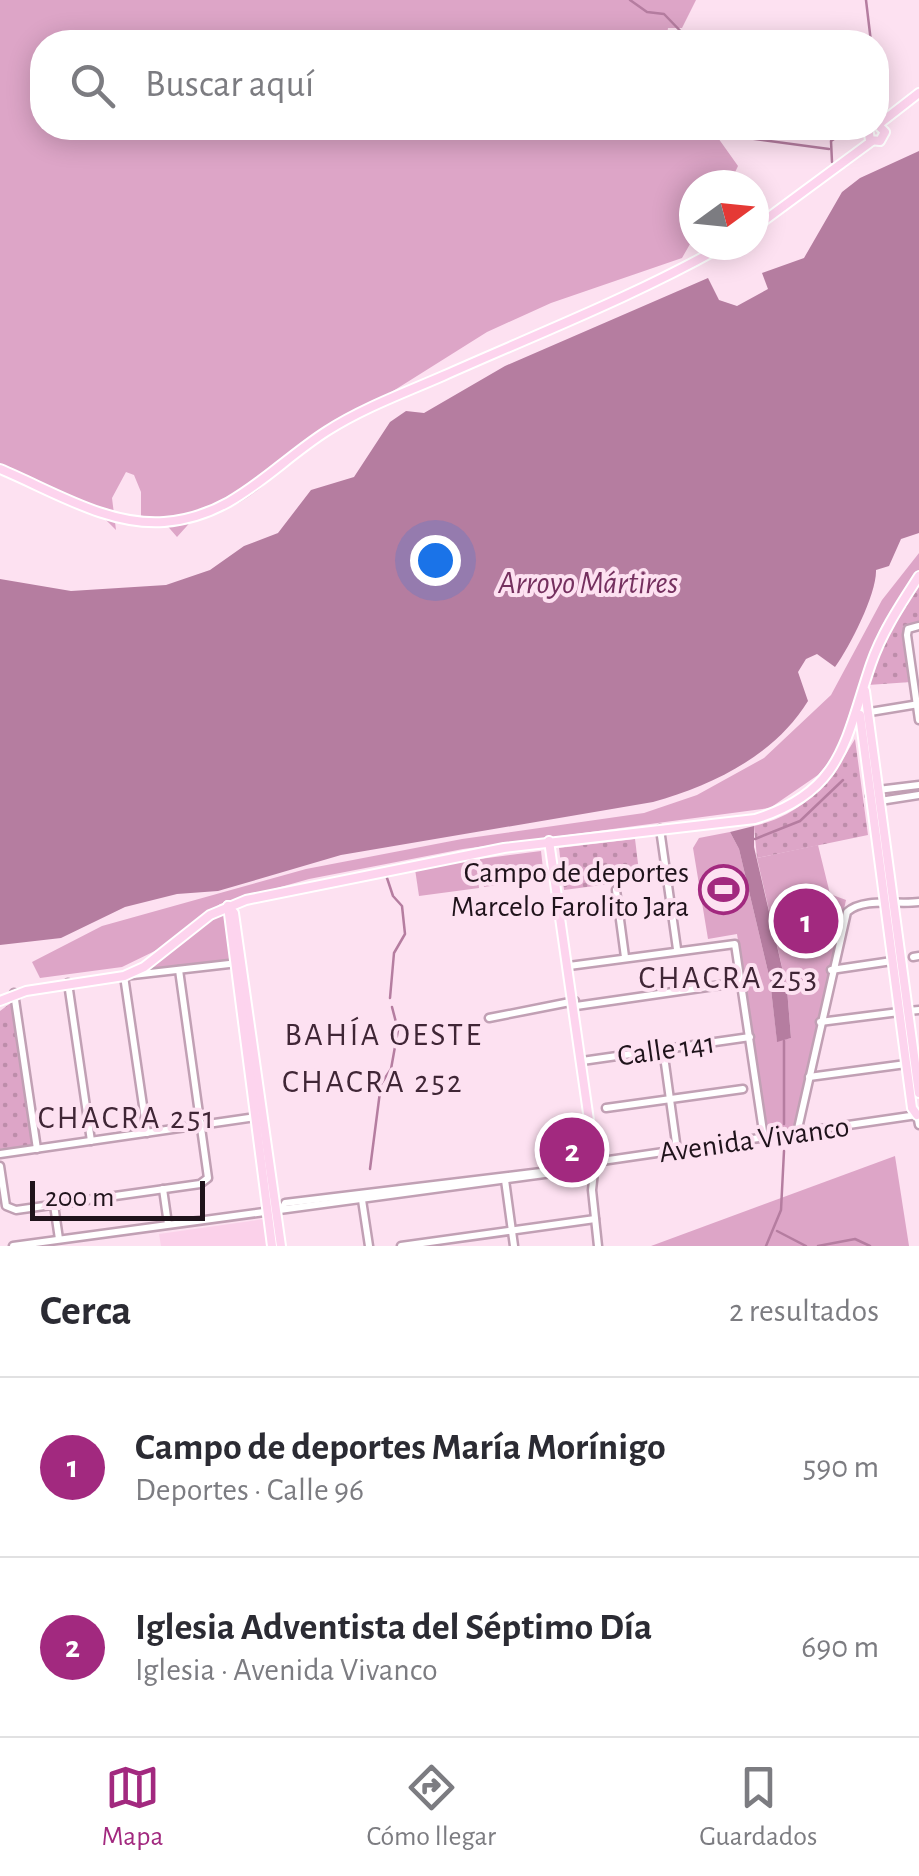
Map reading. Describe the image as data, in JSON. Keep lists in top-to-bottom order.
{
  "streets": {
    "street": ["Calle 141", "Avenida Vivanco"]
  },
  "districts": [
    "CHACRA 253",
    "BAHÍA OESTE",
    "CHACRA 252",
    "CHACRA 251"
  ],
  "water": ["Arroyo Mártires"],
  "places": {
    "sports": ["Campo de deportes Marcelo Farolito Jara"]
  },
  "scale_bar": "200 m",
  "north": "right",
  "page": {
    "search": "Buscar aquí",
    "pins": ["1", "2"],
    "scale": "200 m",
    "heading": ["Cerca", "2 resultados"],
    "list": [
      {
        "mark": "1",
        "name": "Campo de deportes María Morínigo",
        "note": "Deportes · Calle 96",
        "value": "590 m"
      },
      {
        "mark": "2",
        "name": "Iglesia Adventista del Séptimo Día",
        "note": "Iglesia · Avenida Vivanco",
        "value": "690 m"
      }
    ],
    "nav": ["Mapa", "Cómo llegar", "Guardados"]
  }
}
